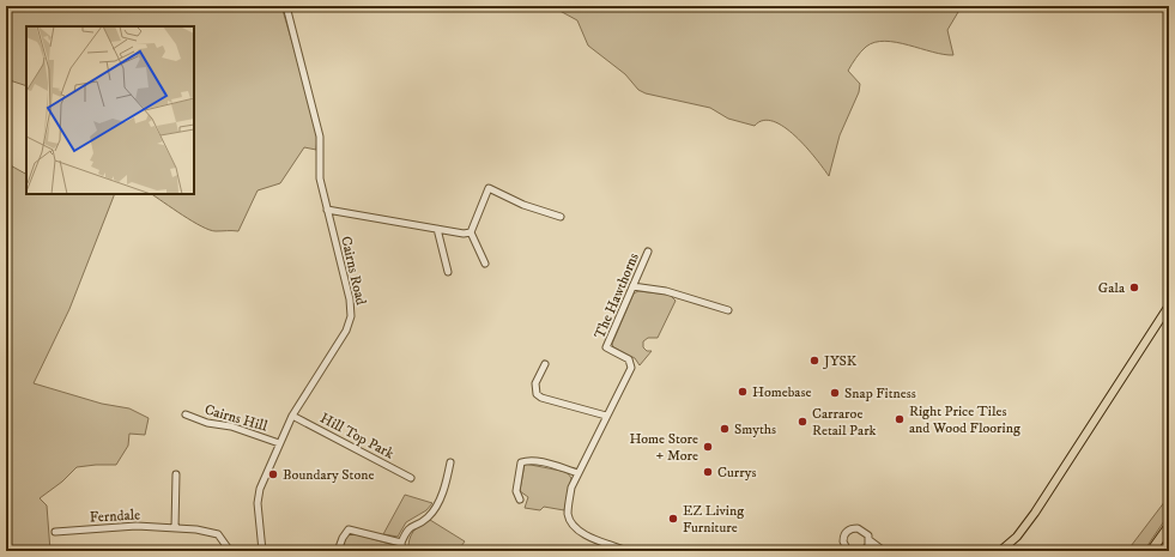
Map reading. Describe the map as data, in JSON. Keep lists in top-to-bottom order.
{
  "streets": {
    "street": [
      "Cairns Road",
      "The Hawthorns",
      "Cairns Hill",
      "Hill Top Park",
      "Ferndale"
    ]
  },
  "crossings": [
    ["Cairns Road", "Cairns Hill"],
    ["Cairns Road", "Hill Top Park"]
  ],
  "places": [
    "Gala",
    "JYSK",
    "Homebase",
    "Snap Fitness",
    "Right Price Tiles and Wood Flooring",
    "Carraroe Retail Park",
    "Smyths",
    "Home Store + More",
    "Currys",
    "Boundary Stone",
    "EZ Living Furniture"
  ]
}
